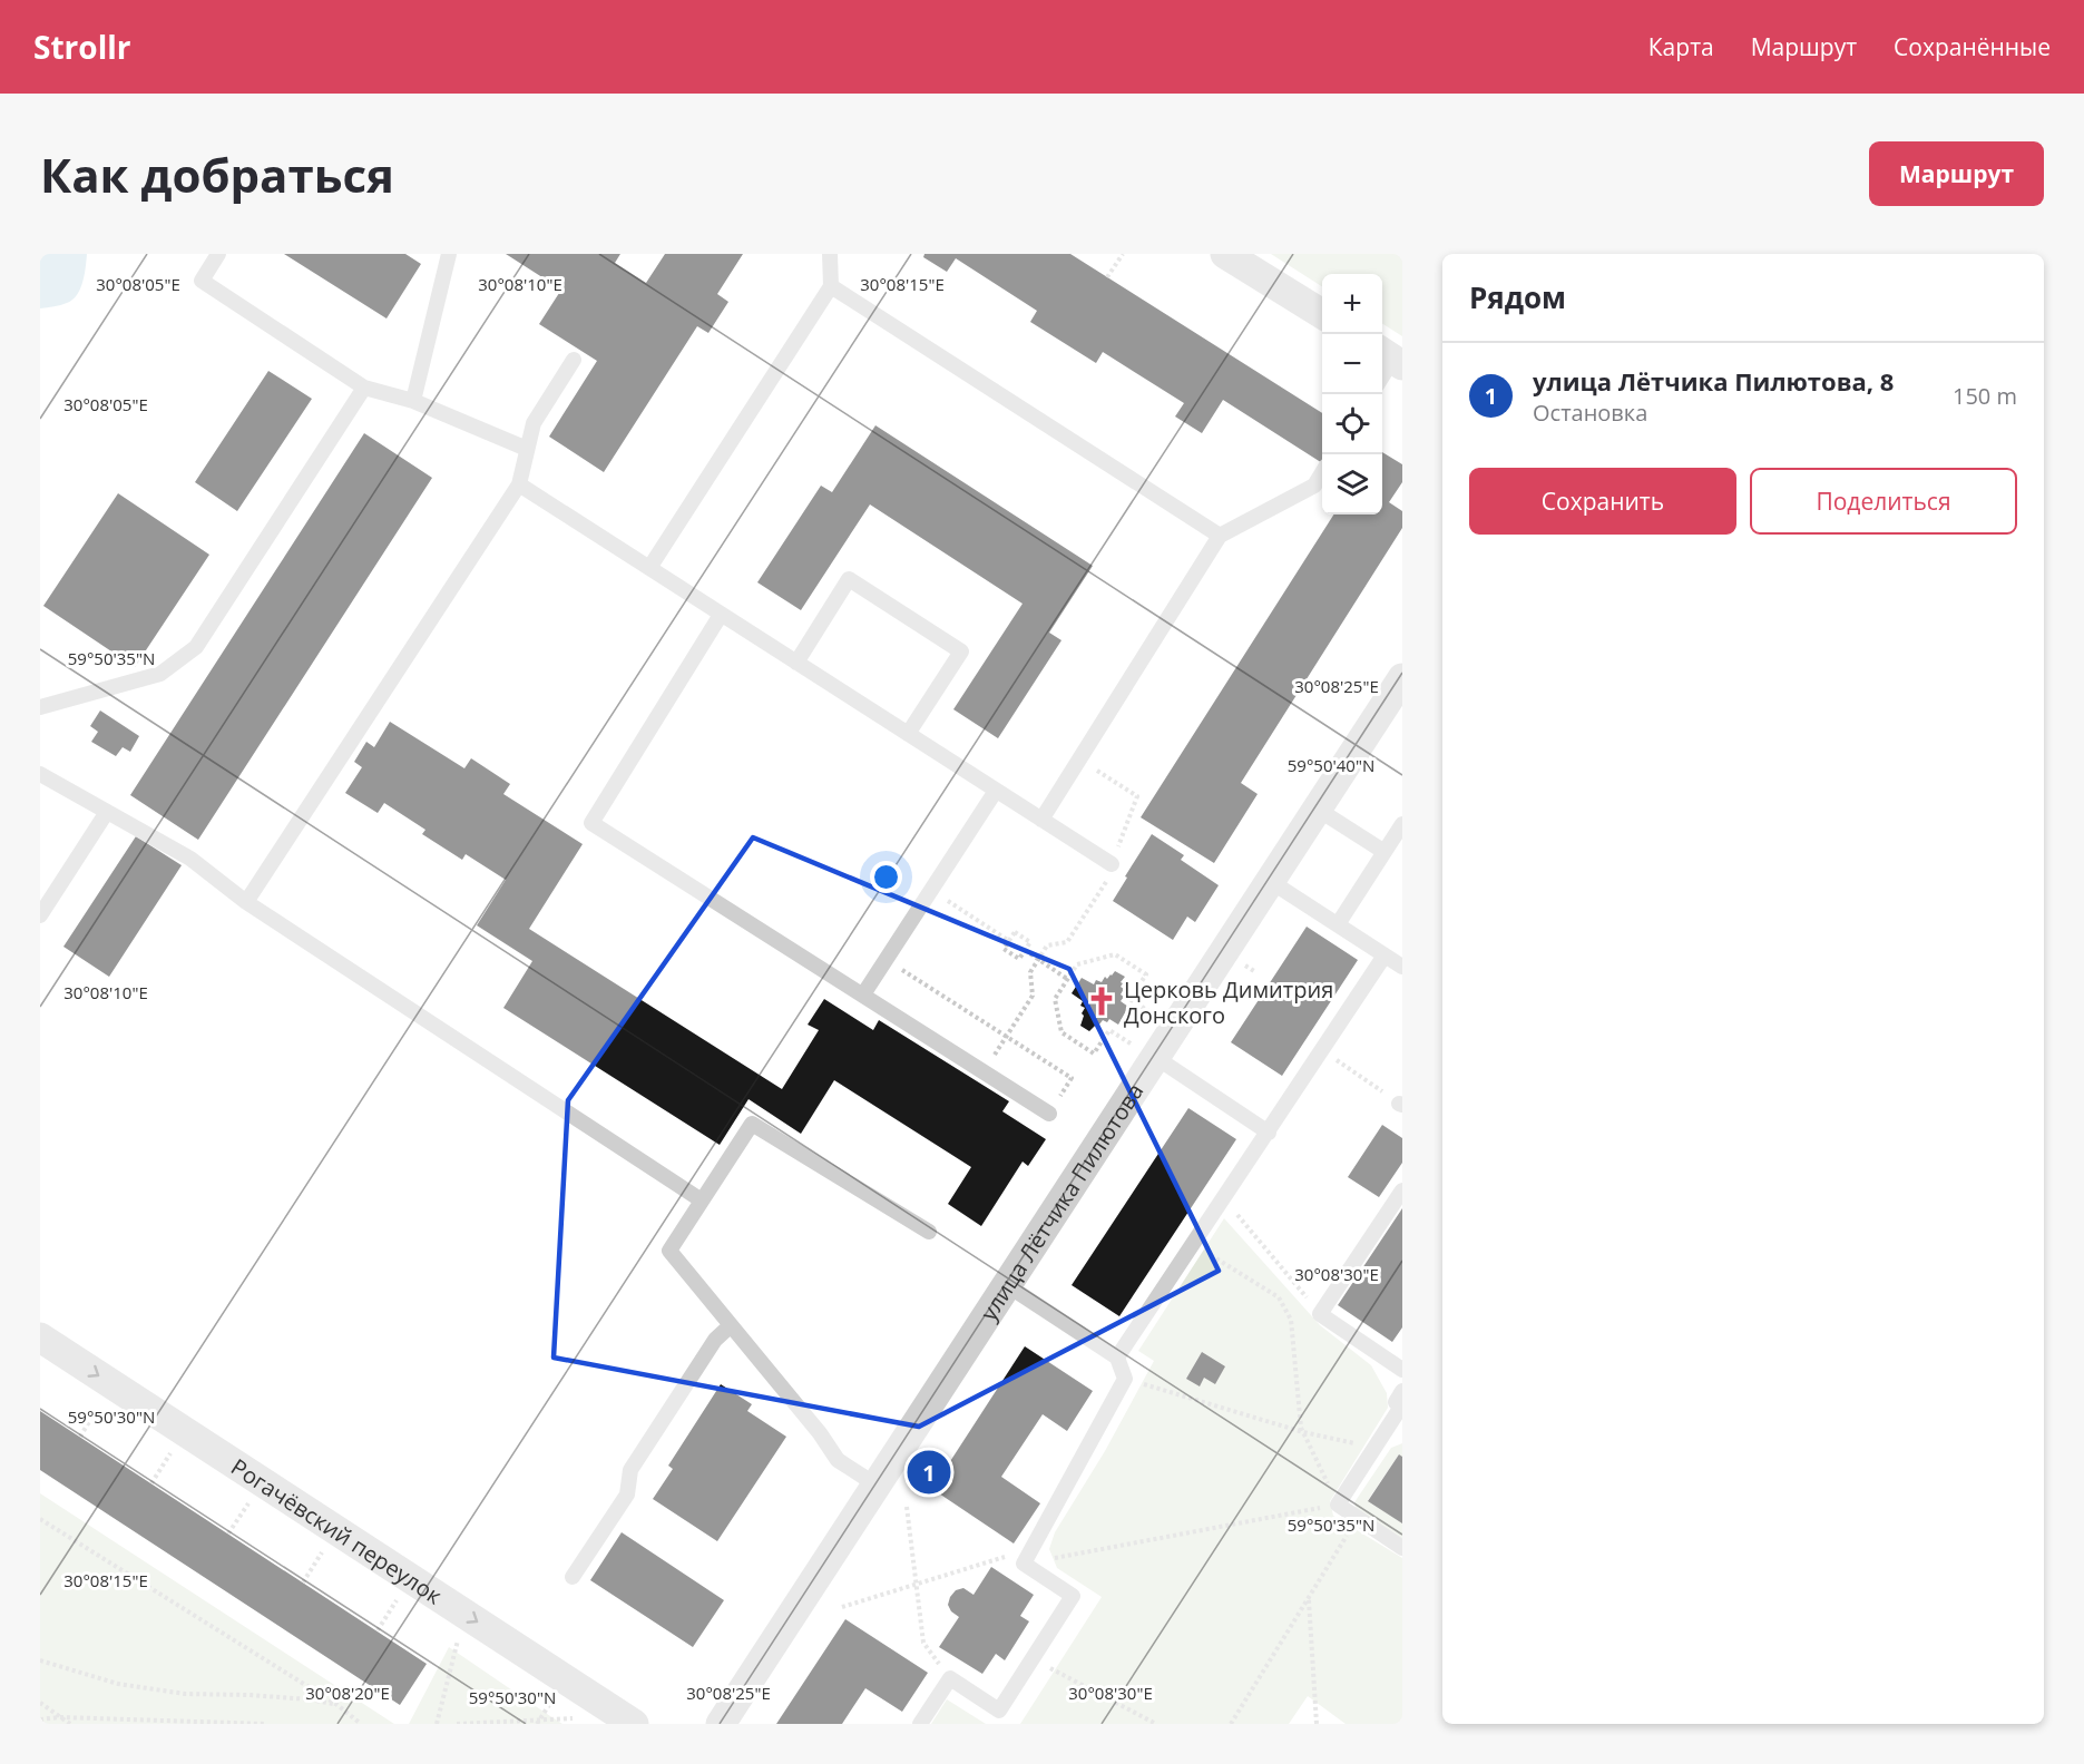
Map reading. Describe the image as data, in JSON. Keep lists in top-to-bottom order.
{
  "streets": {
    "street": ["улица Лётчика Пилютова", "Рогачёвский переулок"]
  },
  "one_way": ["Рогачёвский переулок"],
  "places": {
    "church": ["Церковь Димитрия Донского"]
  },
  "page": {
    "header": "Strollr",
    "nav": ["Карта", "Маршрут", "Сохранённые"],
    "buttons": [
      "Маршрут",
      ["Сохранить", "Поделиться"]
    ],
    "title": "Как добраться",
    "heading": "Рядом",
    "map_buttons": ["+", "−"],
    "list": [
      {
        "mark": "1",
        "name": "улица Лётчика Пилютова, 8",
        "note": "Остановка",
        "value": "150 m"
      }
    ],
    "pins": "1"
  },
  "coordinates": [
    "30°08'05\"E",
    "30°08'10\"E",
    "30°08'15\"E",
    "59°50'35\"N",
    "30°08'25\"E",
    "59°50'40\"N",
    "30°08'30\"E",
    "59°50'30\"N",
    "30°08'20\"E"
  ]
}
